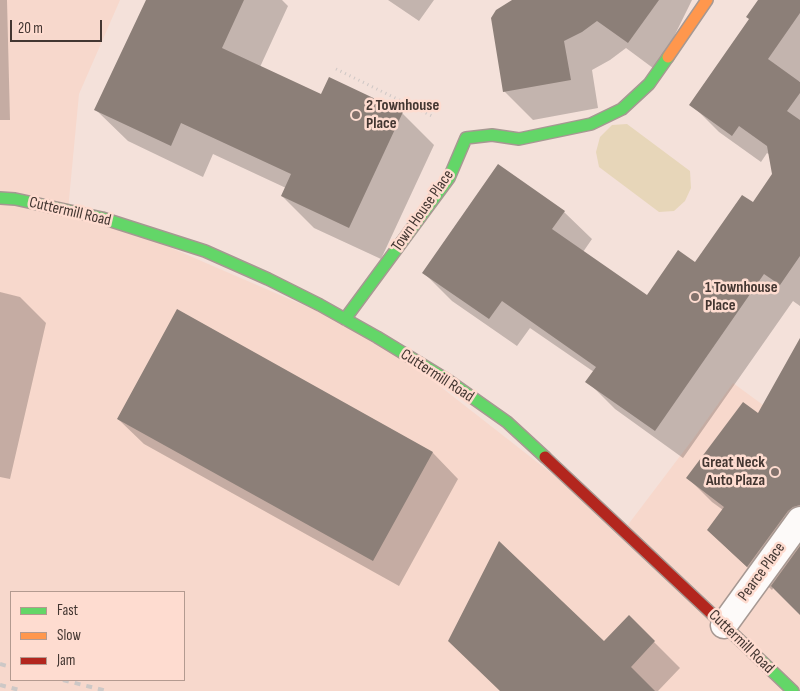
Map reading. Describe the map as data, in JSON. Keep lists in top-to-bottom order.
{
  "streets": {
    "main road": ["Town House Place", "Cuttermill Road"],
    "street": ["Pearce Place"]
  },
  "crossings": [
    ["Town House Place", "Cuttermill Road"],
    ["Cuttermill Road", "Pearce Place"]
  ],
  "places": ["2 Townhouse Place", "1 Townhouse Place", "Great Neck Auto Plaza"],
  "legend": ["Fast", "Slow", "Jam"],
  "scale_bar": "20 m"
}
